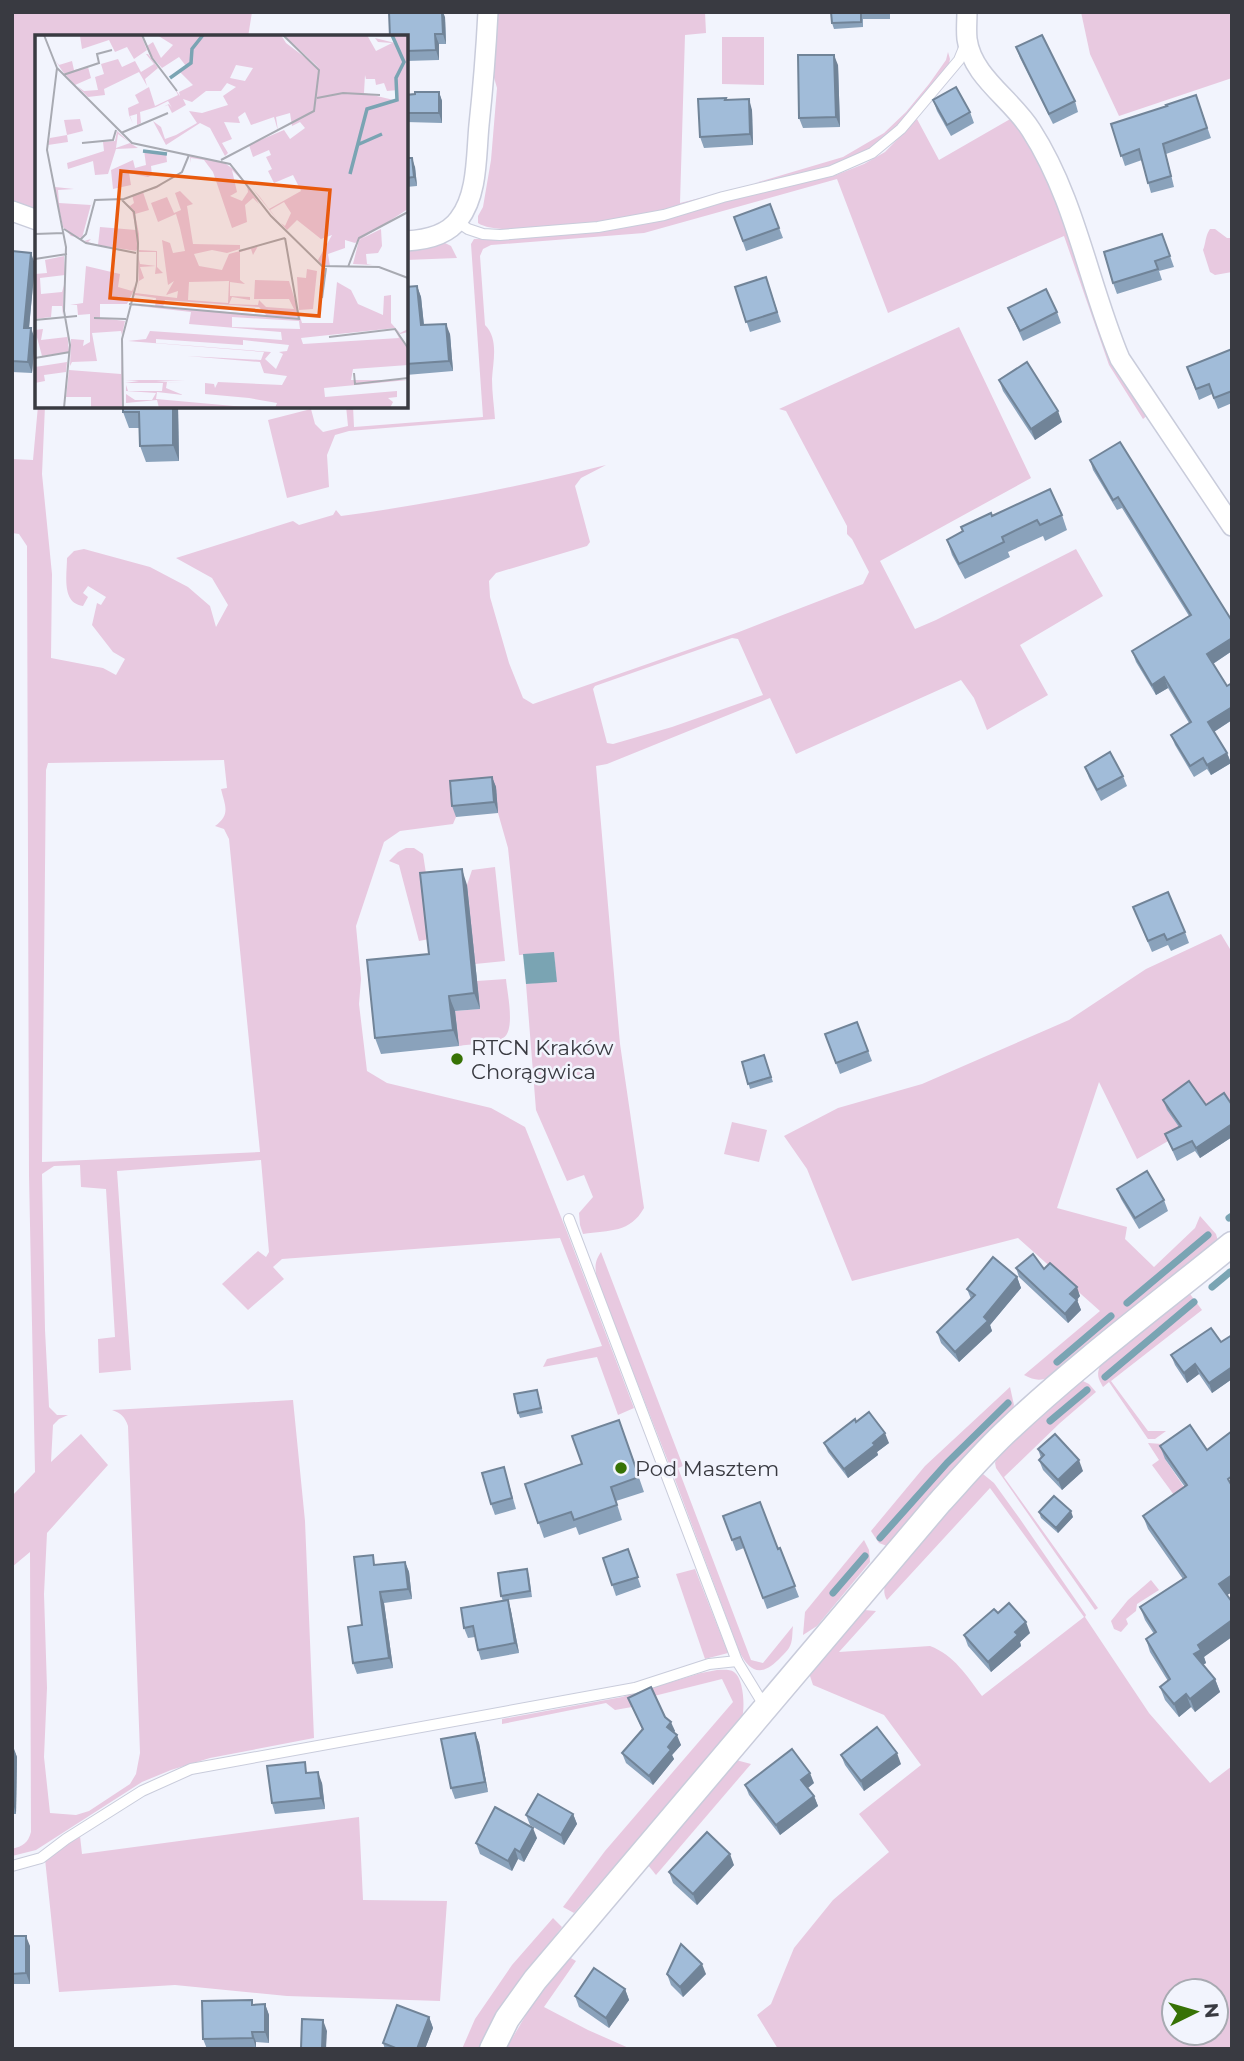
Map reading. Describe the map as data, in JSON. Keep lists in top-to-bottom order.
{
  "places": ["RTCN Kraków Chorągwica", "Pod Masztem"],
  "north": "right"
}
